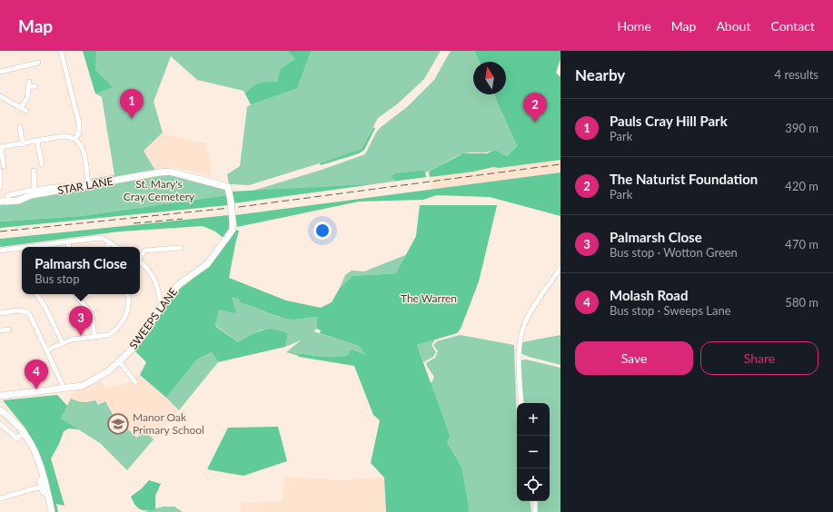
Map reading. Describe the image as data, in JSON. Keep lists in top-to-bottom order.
{
  "streets": {
    "street": ["STAR LANE", "SWEEPS LANE"]
  },
  "crossings": [
    ["STAR LANE", "SWEEPS LANE"]
  ],
  "parks": ["St. Mary's Cray Cemetery", "The Warren"],
  "places": {
    "school or university": ["Manor Oak Primary School"]
  },
  "north": "top",
  "page": {
    "header": "Map",
    "nav": [
      "Home",
      "Map",
      "About",
      "Contact"
    ],
    "heading": ["Nearby", "4 results"],
    "pins": [
      "1",
      "2",
      "3",
      "4"
    ],
    "list": [
      {
        "mark": "1",
        "name": "Pauls Cray Hill Park",
        "note": "Park",
        "value": "390 m"
      },
      {
        "mark": "2",
        "name": "The Naturist Foundation",
        "note": "Park",
        "value": "420 m"
      },
      {
        "mark": "3",
        "name": "Palmarsh Close",
        "note": "Bus stop · Wotton Green",
        "value": "470 m"
      },
      {
        "mark": "4",
        "name": "Molash Road",
        "note": "Bus stop · Sweeps Lane",
        "value": "580 m"
      }
    ],
    "popup": ["Palmarsh Close", "Bus stop"],
    "buttons": ["Save", "Share"],
    "map_buttons": ["+", "−"]
  }
}
